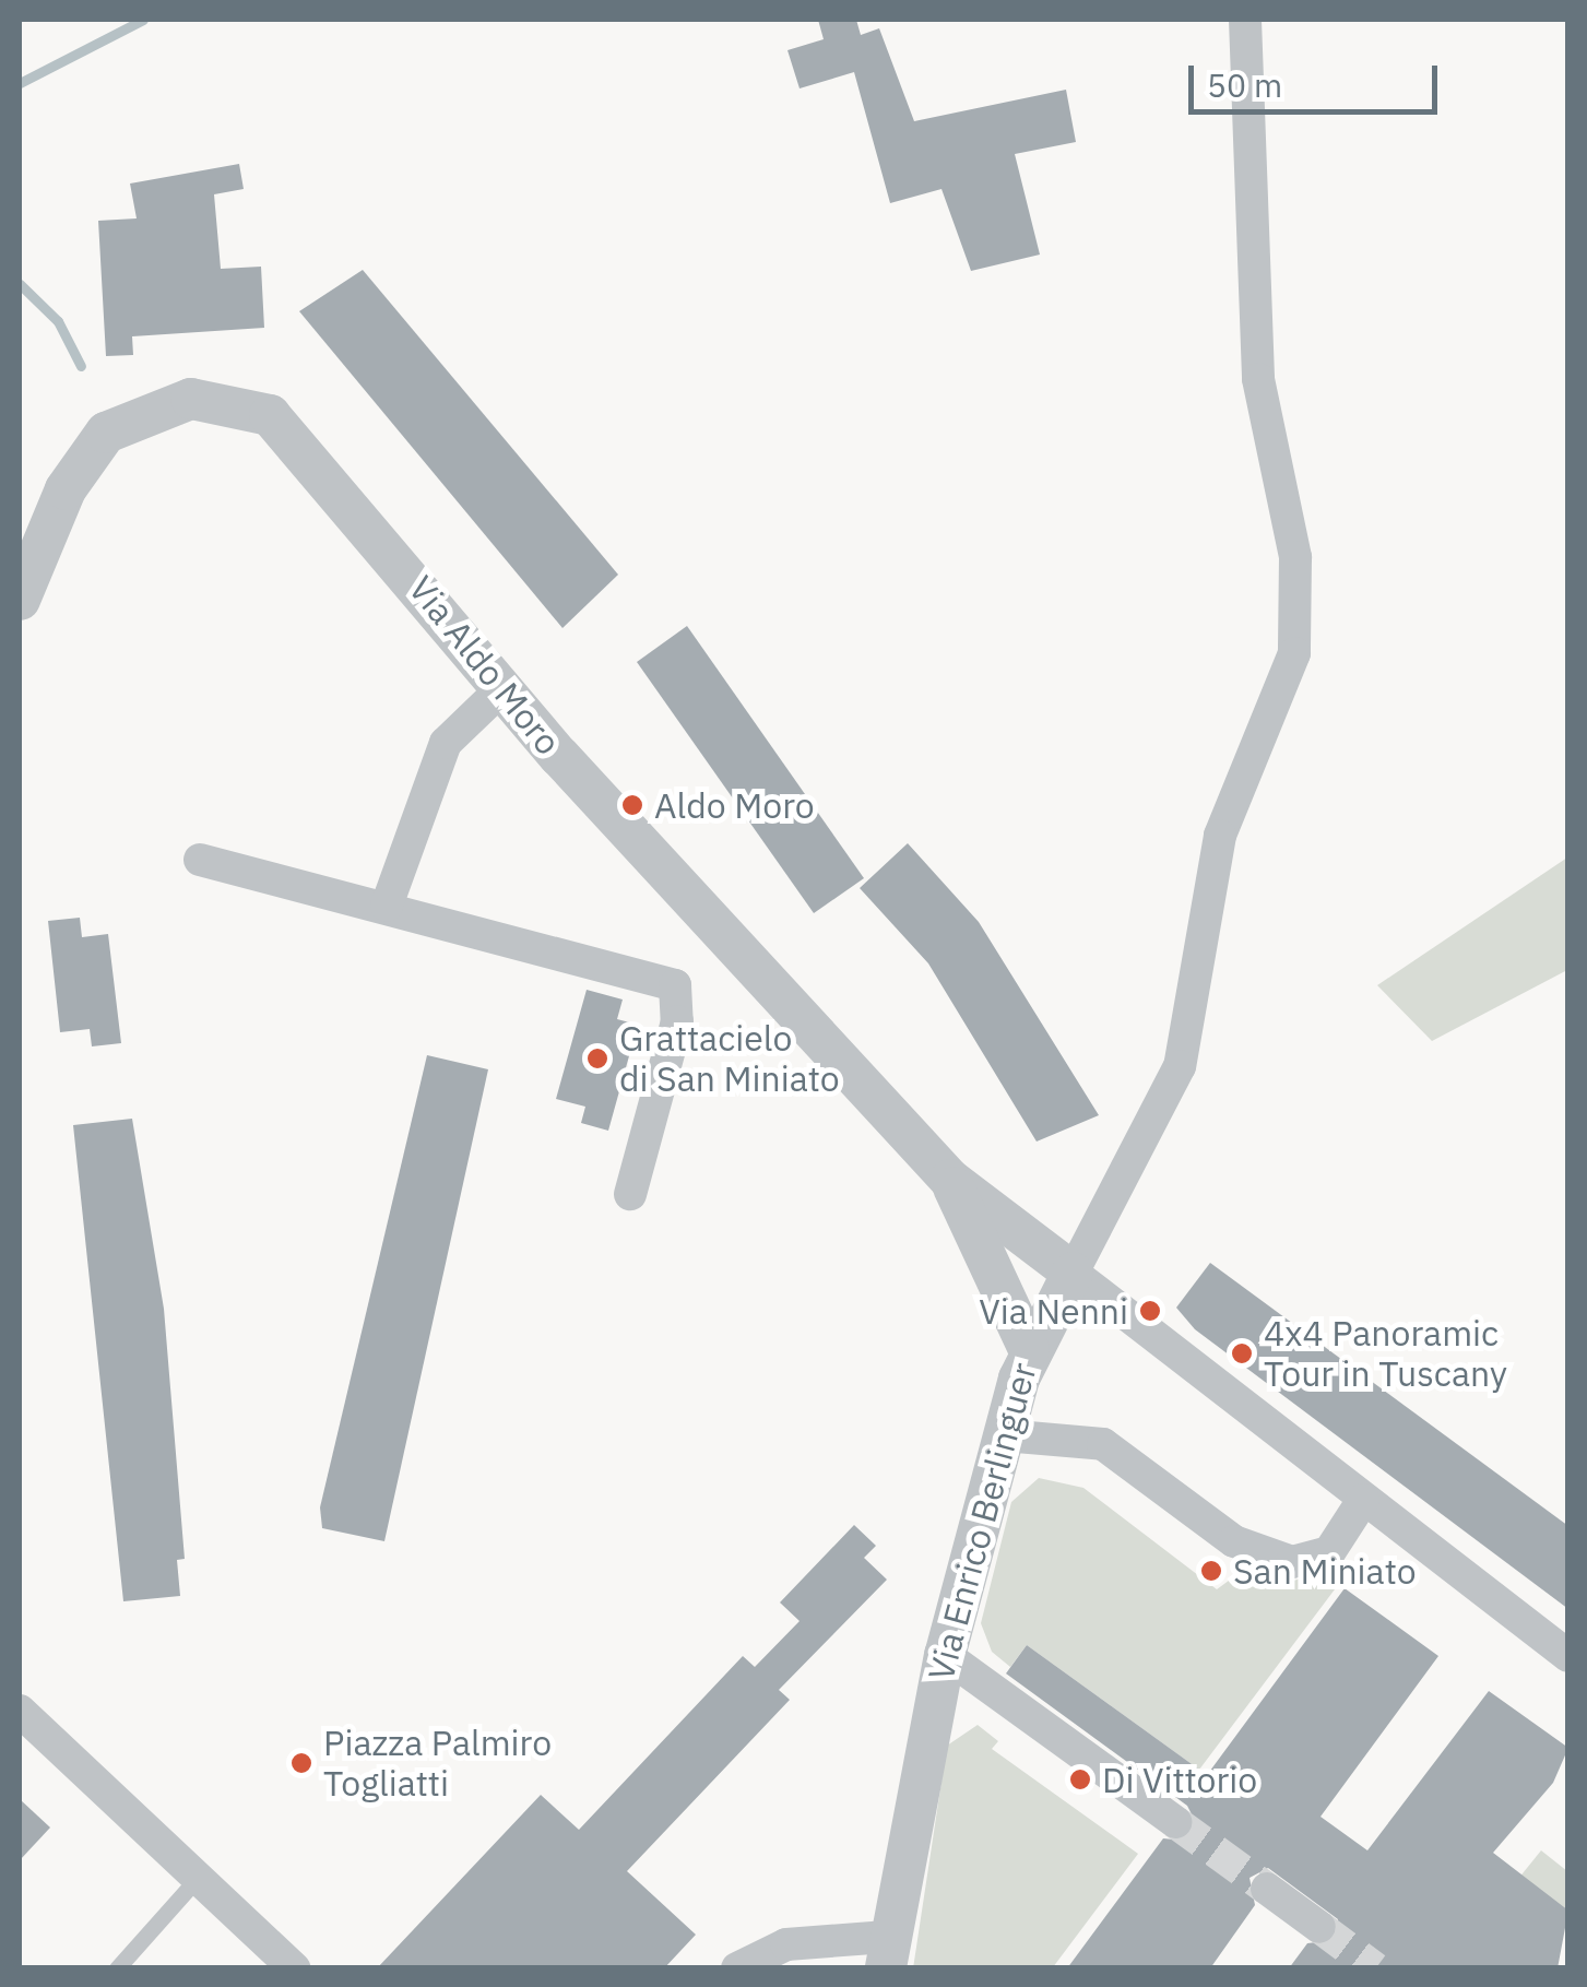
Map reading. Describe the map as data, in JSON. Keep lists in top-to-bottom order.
{
  "streets": {
    "street": ["Via Aldo Moro", "Via Enrico Berlinguer"]
  },
  "crossings": [
    ["Via Aldo Moro", "Via Enrico Berlinguer"]
  ],
  "places": [
    "Aldo Moro",
    "Grattacielo di San Miniato",
    "Via Nenni",
    "4x4 Panoramic Tour in Tuscany",
    "San Miniato",
    "Piazza Palmiro Togliatti",
    "Di Vittorio"
  ],
  "scale_bar": "50 m"
}
